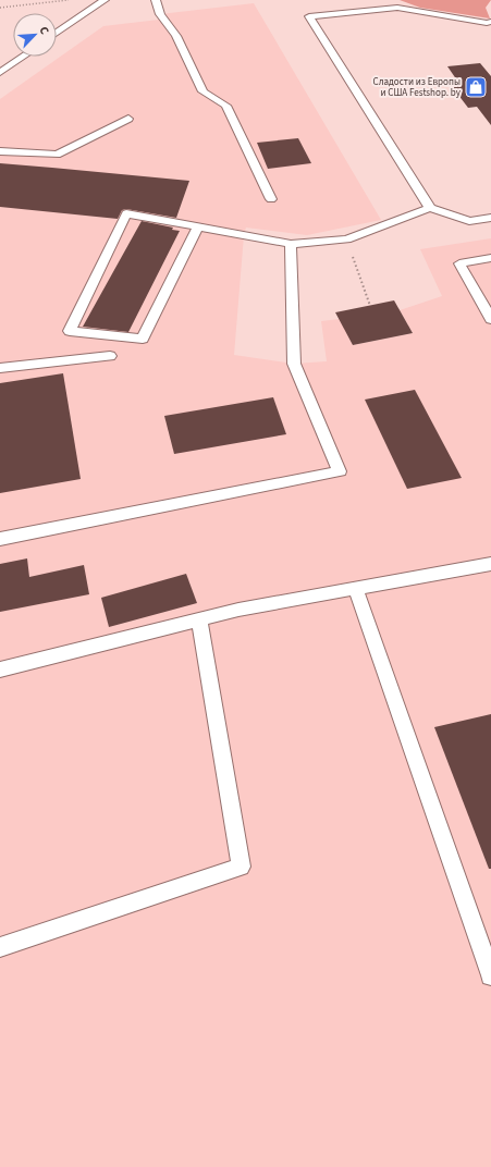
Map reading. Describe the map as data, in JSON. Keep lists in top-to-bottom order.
{
  "places": {
    "shop": ["Сладости из Европы и США Festshop. by"]
  },
  "north": "top right"
}
